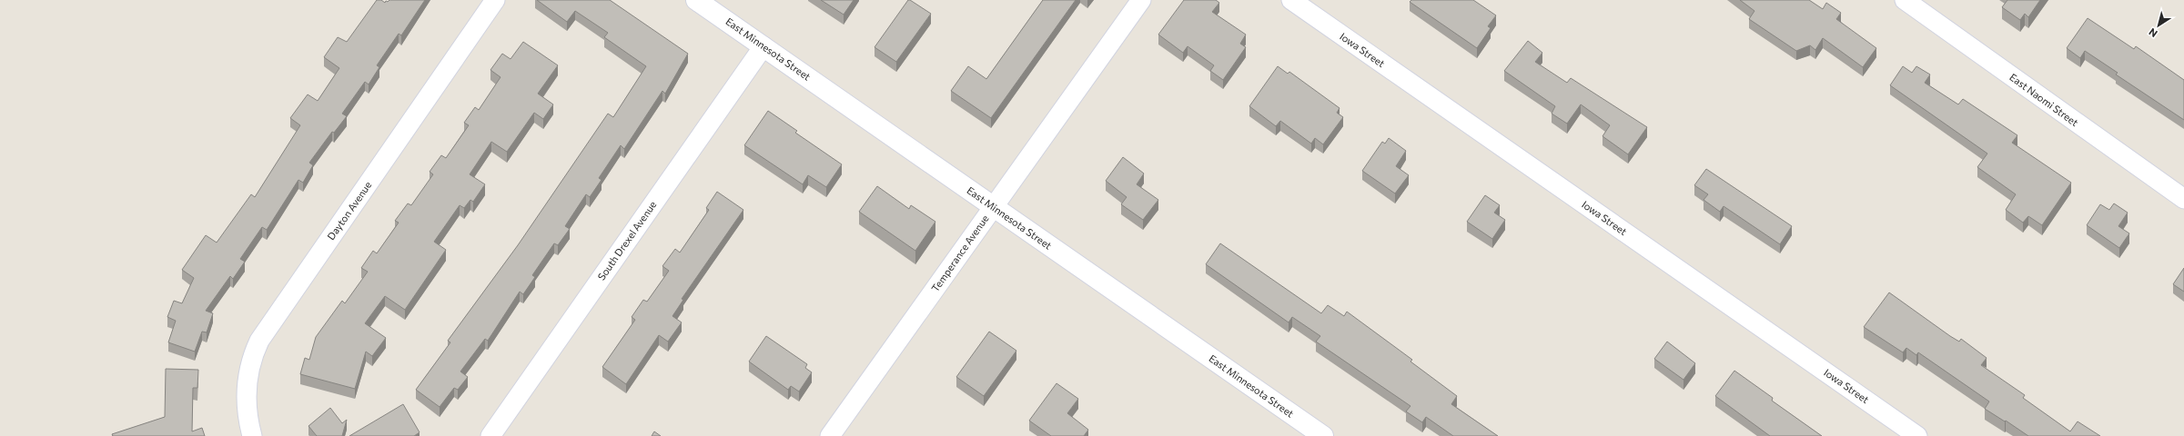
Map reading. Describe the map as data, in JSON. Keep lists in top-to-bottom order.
{
  "streets": {
    "street": [
      "East Minnesota Street",
      "Iowa Street",
      "East Naomi Street",
      "Dayton Avenue",
      "South Drexel Avenue",
      "Temperance Avenue"
    ]
  },
  "crossings": [
    ["East Minnesota Street", "South Drexel Avenue"],
    ["East Minnesota Street", "Temperance Avenue"]
  ],
  "north": "bottom left"
}
